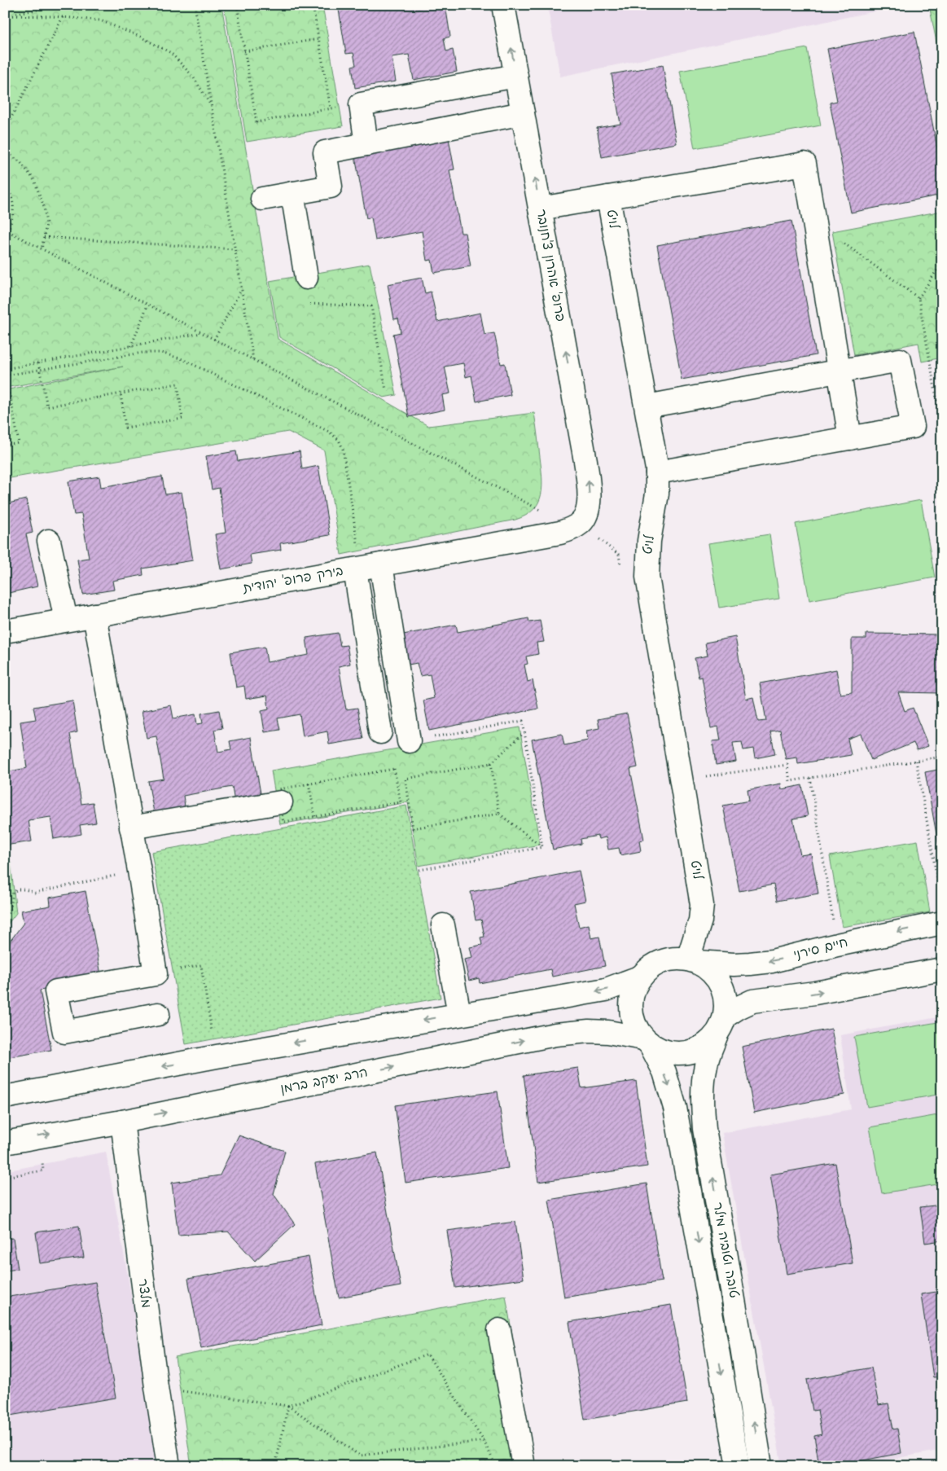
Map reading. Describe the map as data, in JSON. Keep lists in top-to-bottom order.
{
  "streets": {
    "street": [
      "לויט",
      "פרופ' אהרון צ'חנובר",
      "בירק פרופ' יהודית",
      "חיים סירני",
      "הרב יעקב ברמן",
      "טובה וטוביה מילר",
      "מלצר"
    ]
  },
  "crossings": [
    ["לויט", "פרופ' אהרון צ'חנובר"],
    ["לויט", "חיים סירני"],
    ["לויט", "הרב יעקב ברמן"],
    ["לויט", "טובה וטוביה מילר"],
    ["פרופ' אהרון צ'חנובר", "בירק פרופ' יהודית"],
    ["חיים סירני", "הרב יעקב ברמן"],
    ["חיים סירני", "טובה וטוביה מילר"],
    ["הרב יעקב ברמן", "טובה וטוביה מילר"],
    ["הרב יעקב ברמן", "מלצר"]
  ],
  "one_way": ["פרופ' אהרון צ'חנובר"]
}
